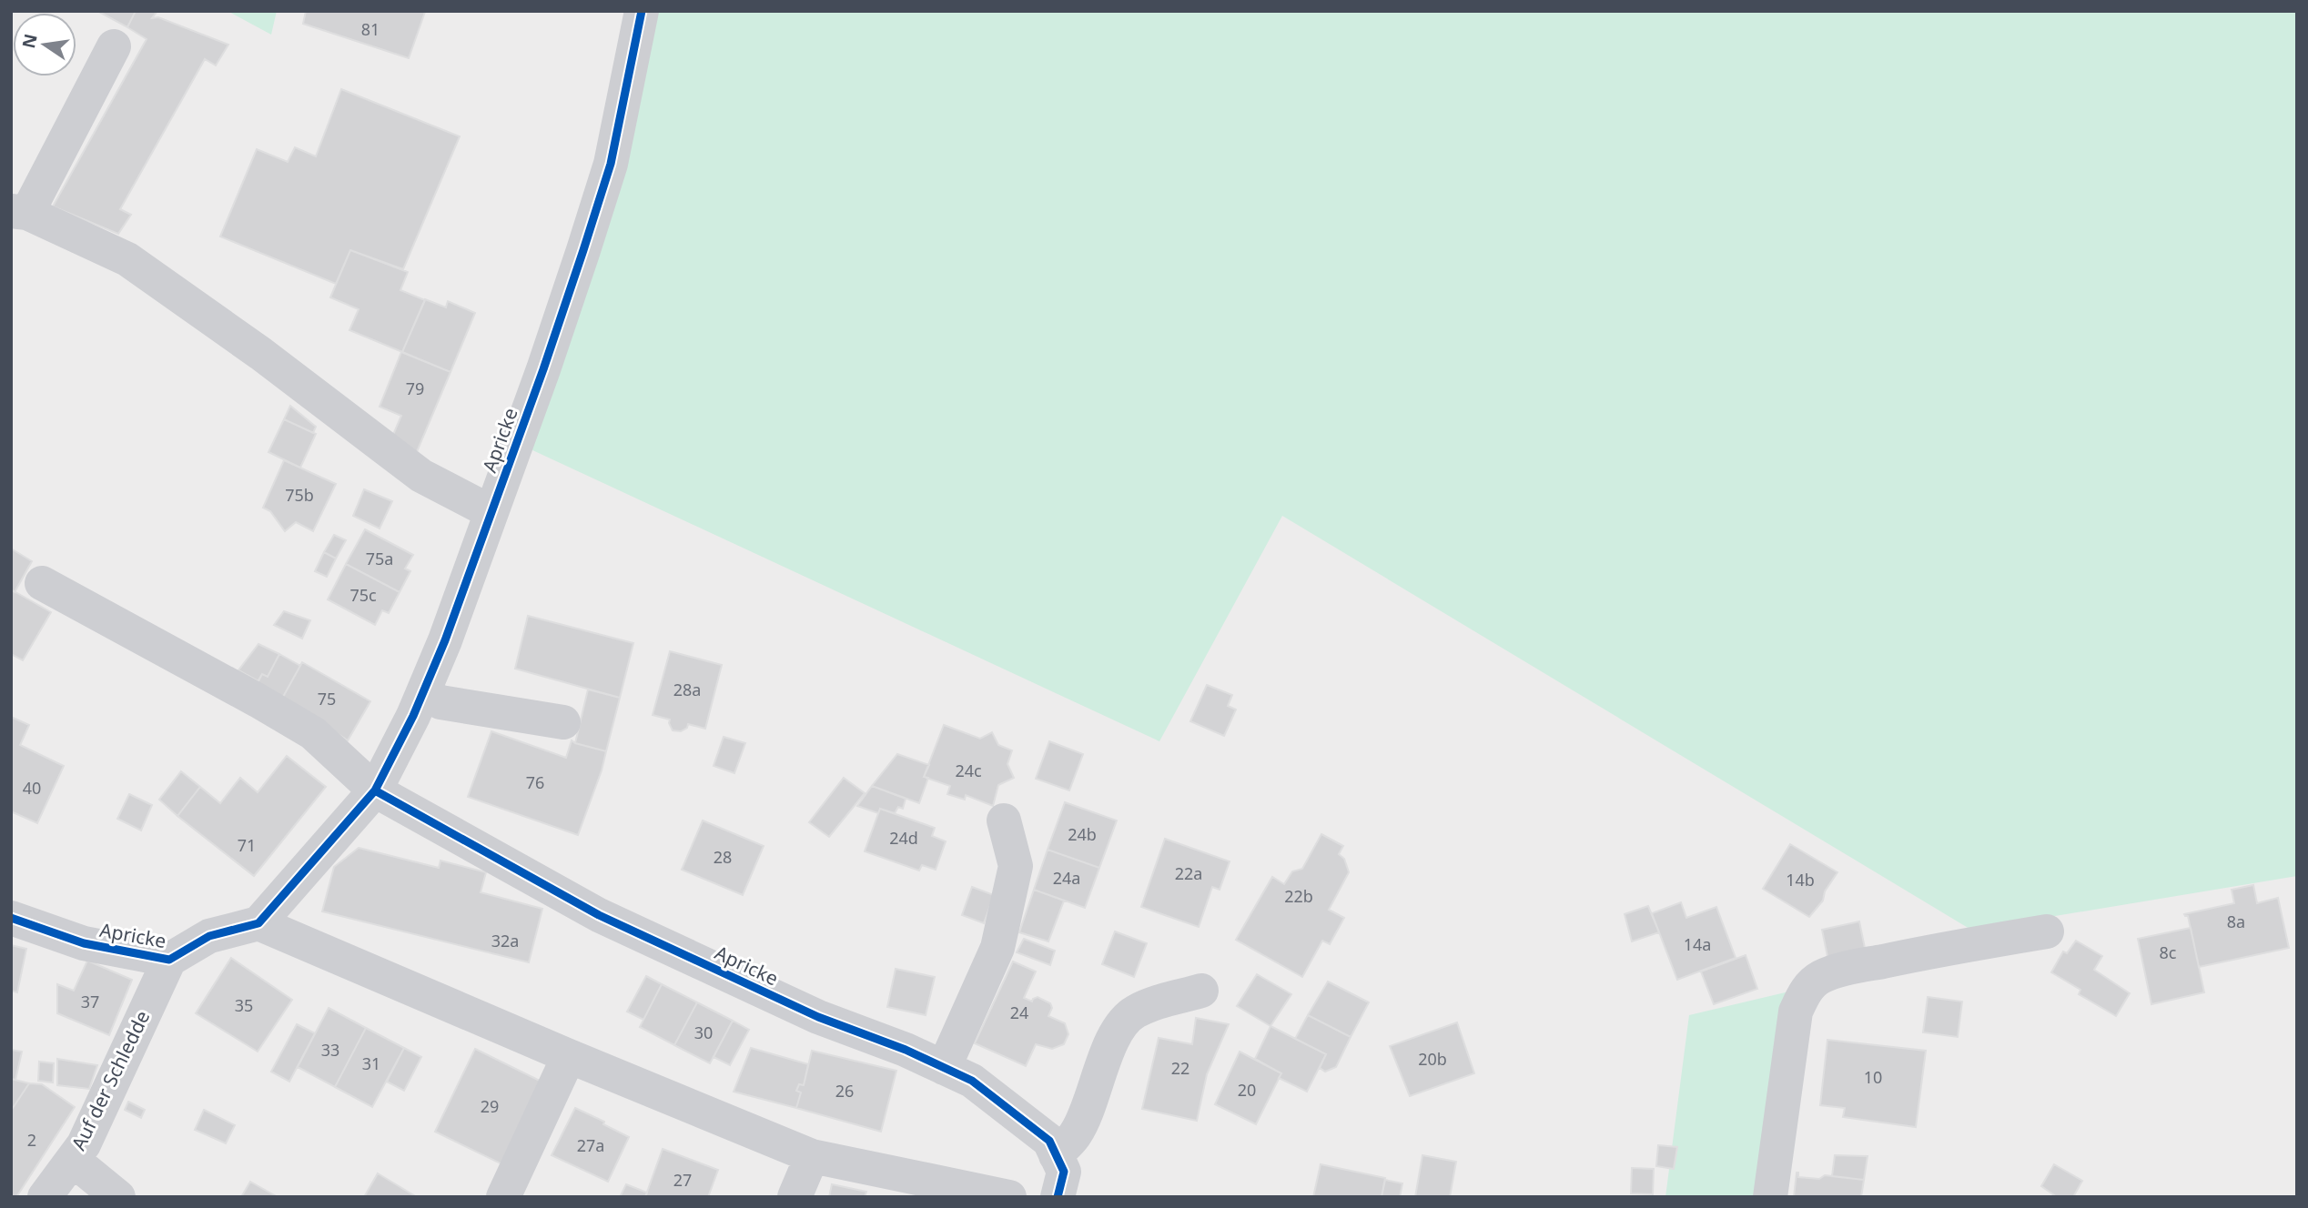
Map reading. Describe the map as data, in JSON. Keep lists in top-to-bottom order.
{
  "streets": {
    "street": ["Apricke", "Auf der Schledde"]
  },
  "crossings": [
    ["Apricke", "Auf der Schledde"]
  ],
  "house_numbers": [
    "81",
    "79",
    "75b",
    "75a",
    "75c",
    "28a",
    "75",
    "24c",
    "76",
    "40",
    "24b",
    "24d",
    "71",
    "28",
    "22a",
    "24a",
    "14b",
    "22b",
    "8a",
    "32a",
    "14a",
    "8c",
    "37",
    "35",
    "24",
    "30",
    "33",
    "20b",
    "31",
    "22",
    "10",
    "20",
    "26",
    "29",
    "2",
    "27a",
    "27"
  ],
  "north": "left"
}
